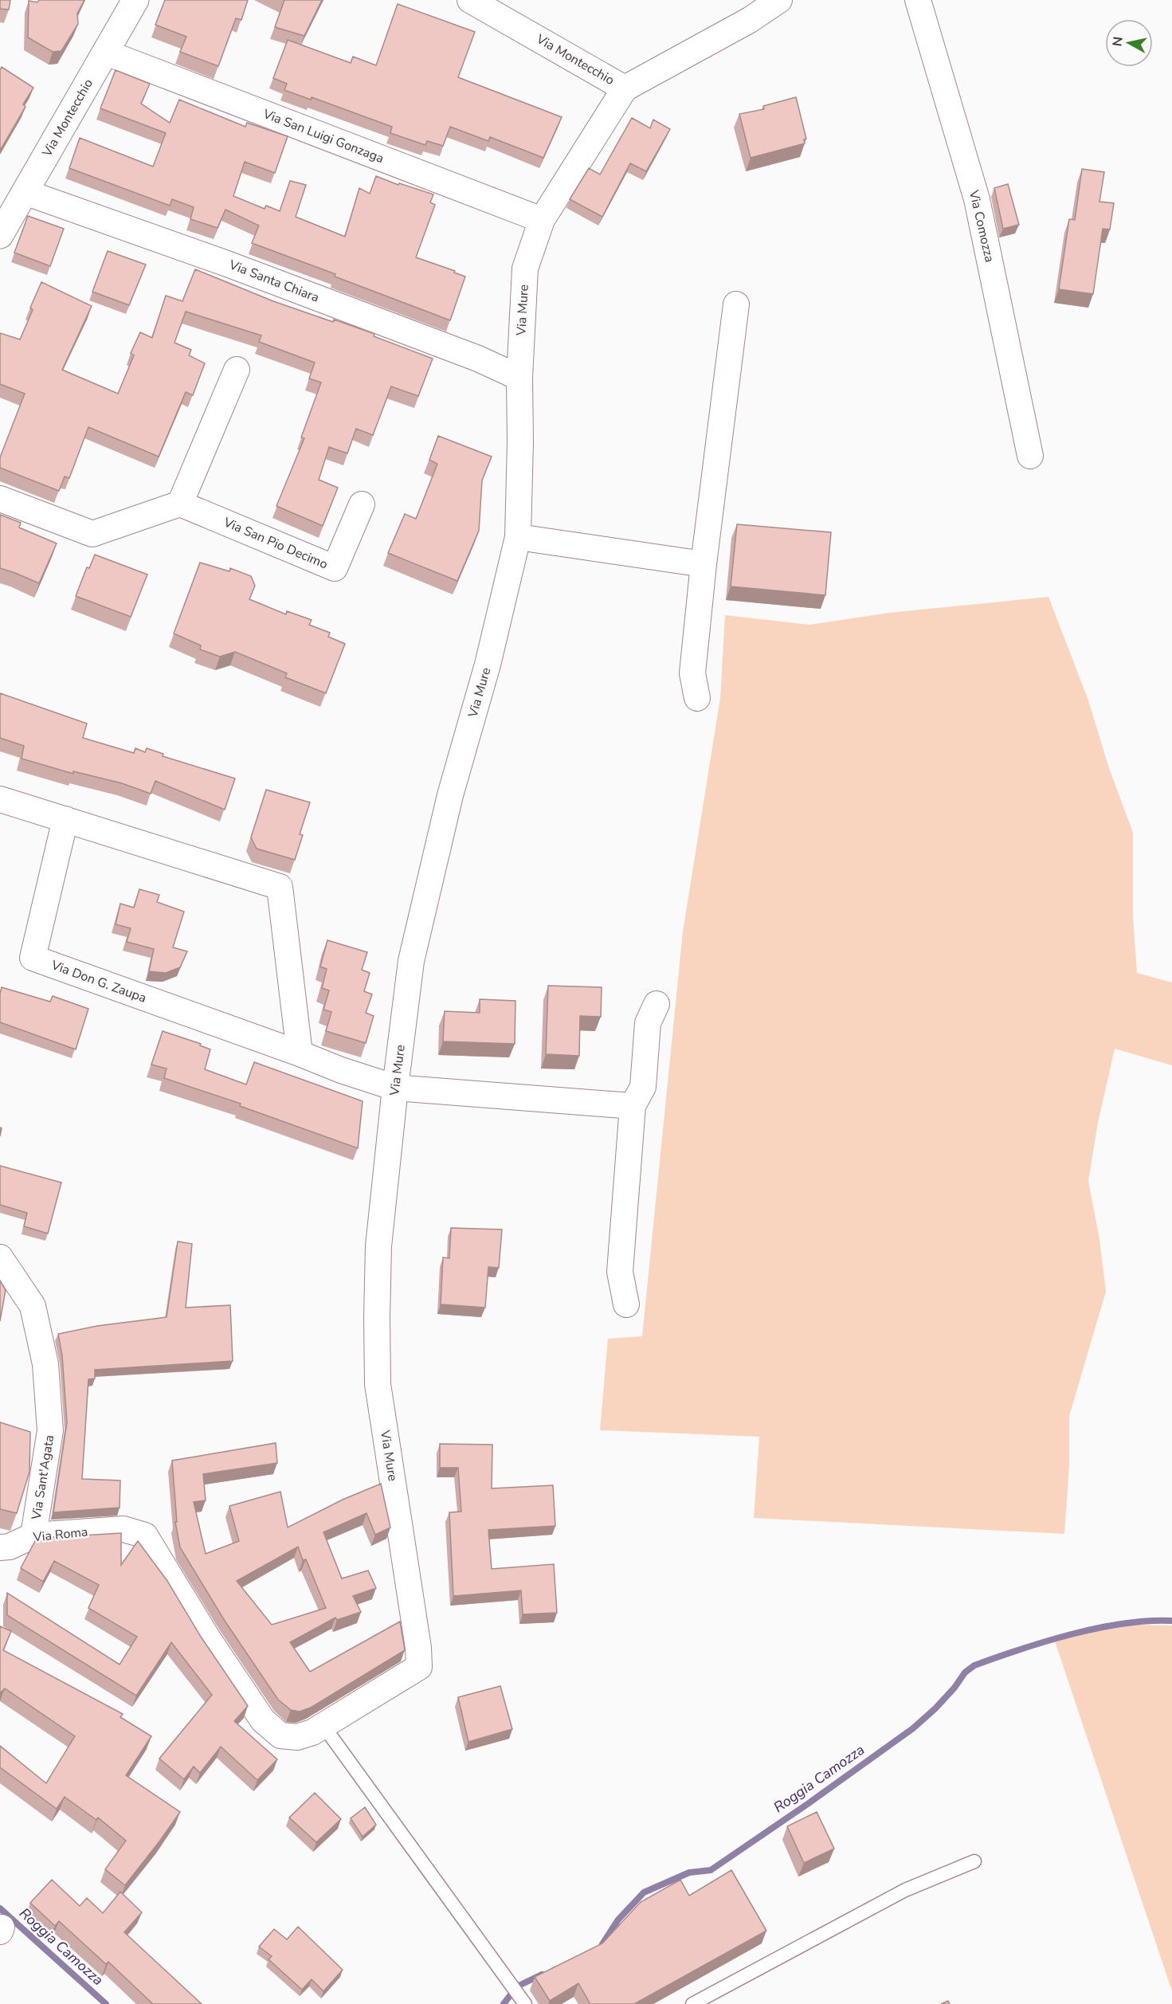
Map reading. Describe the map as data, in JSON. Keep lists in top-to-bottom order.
{
  "streets": {
    "street": [
      "Via Montecchio",
      "Via San Luigi Gonzaga",
      "Via Comozza",
      "Via Santa Chiara",
      "Via Mure",
      "Via San Pio Decimo",
      "Via Don G. Zaupa",
      "Via Sant'Agata",
      "Via Roma"
    ]
  },
  "crossings": [
    ["Via Montecchio", "Via San Luigi Gonzaga"],
    ["Via Montecchio", "Via Santa Chiara"],
    ["Via Montecchio", "Via Mure"],
    ["Via San Luigi Gonzaga", "Via Mure"],
    ["Via Santa Chiara", "Via Mure"],
    ["Via Mure", "Via Don G. Zaupa"],
    ["Via Mure", "Via Roma"],
    ["Via Sant'Agata", "Via Roma"]
  ],
  "water": ["Roggia Camozza"],
  "north": "left"
}
